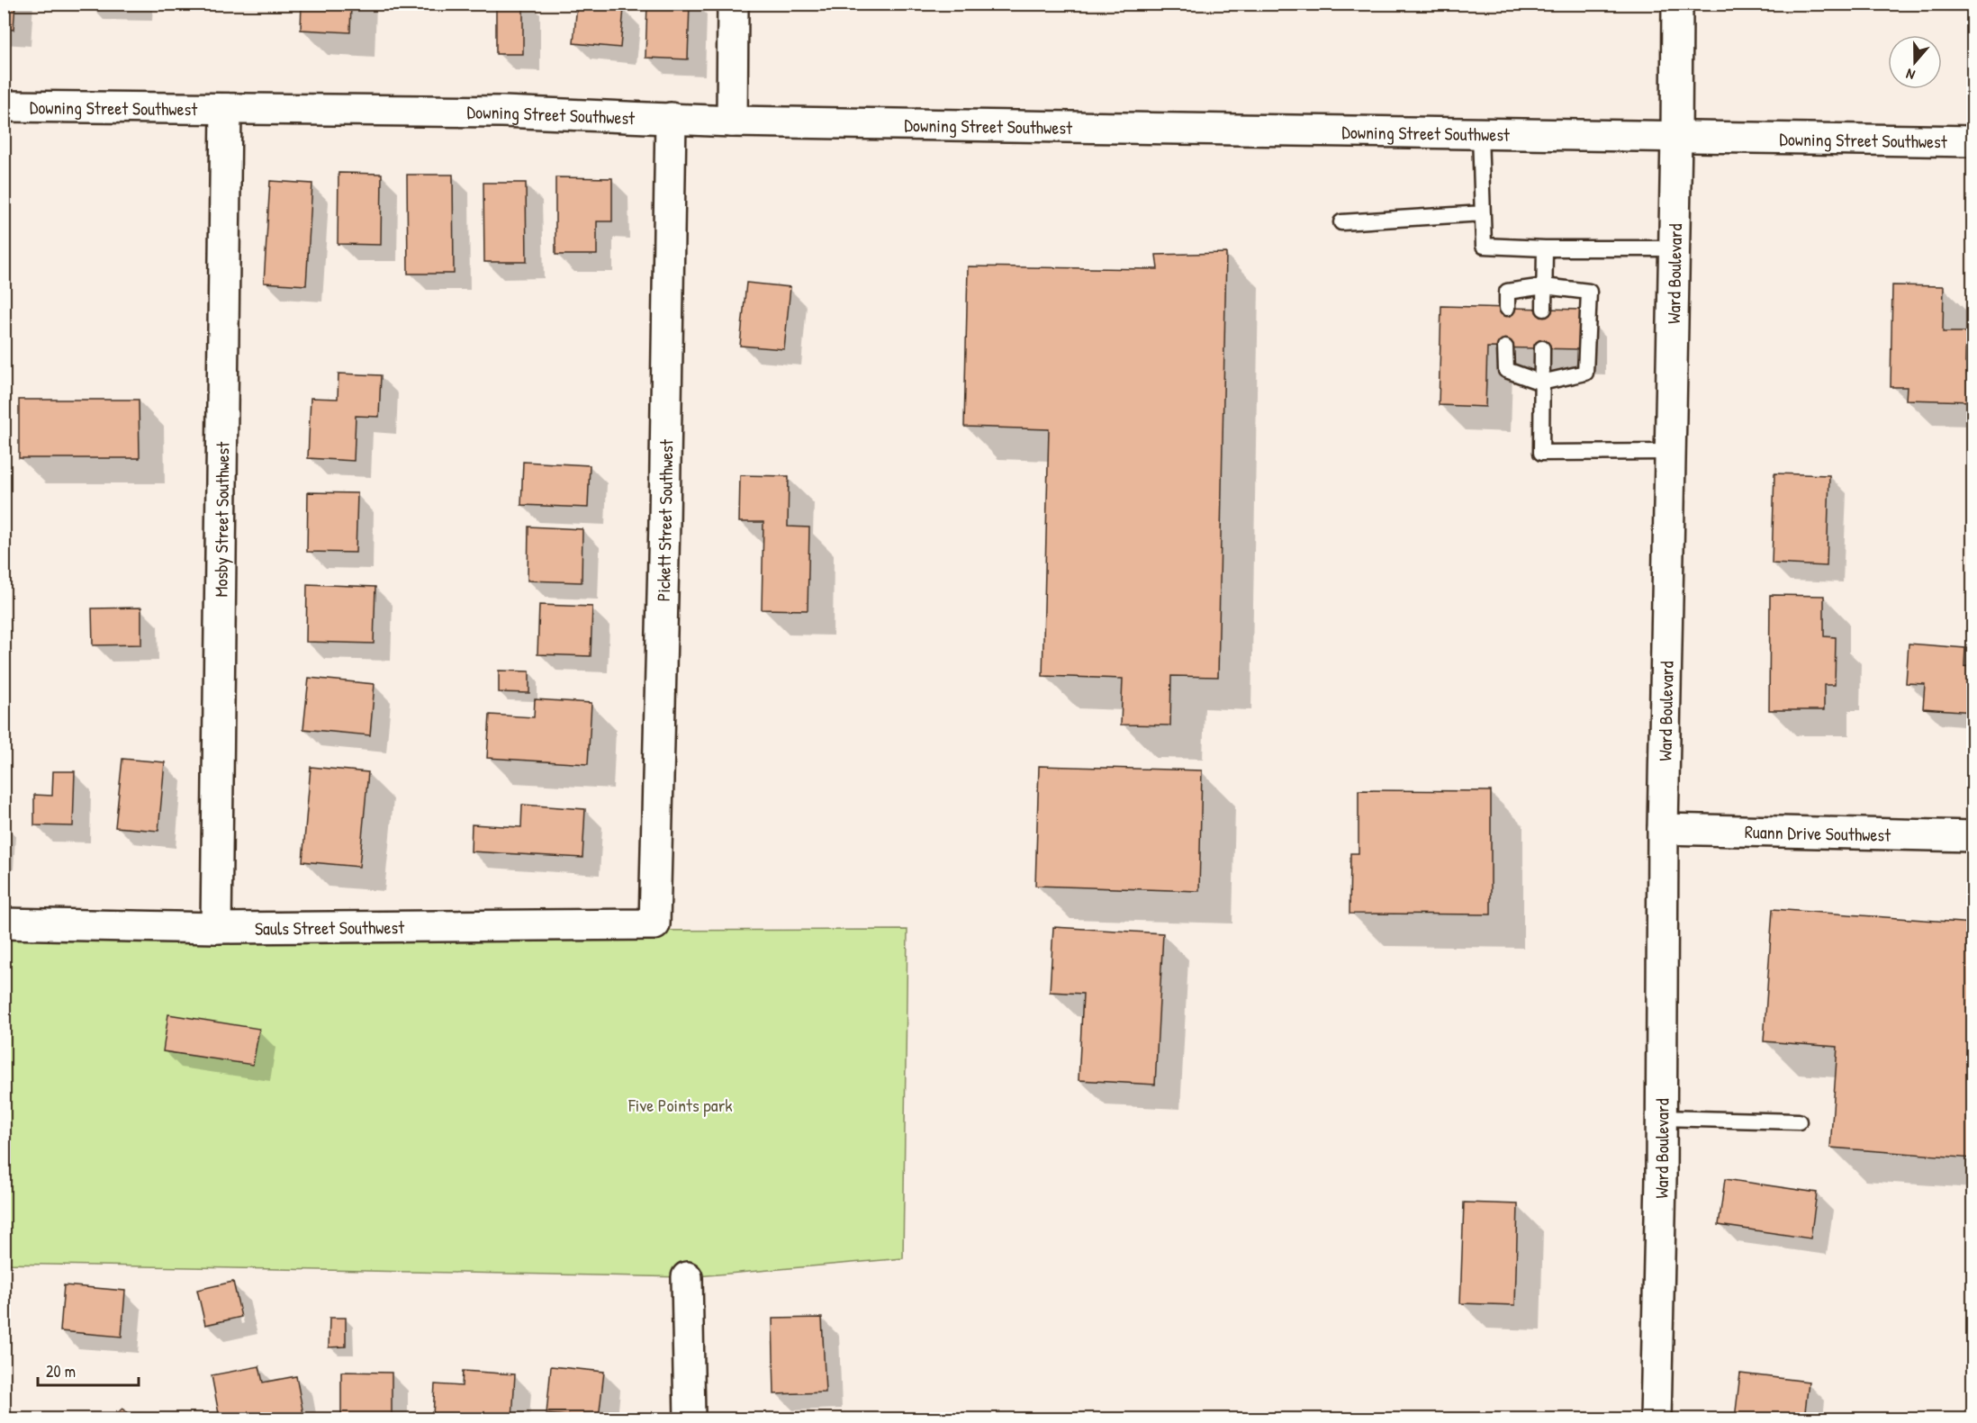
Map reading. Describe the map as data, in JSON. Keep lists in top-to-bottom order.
{
  "streets": {
    "street": [
      "Downing Street Southwest",
      "Ward Boulevard",
      "Mosby Street Southwest",
      "Pickett Street Southwest",
      "Ruann Drive Southwest",
      "Sauls Street Southwest"
    ]
  },
  "crossings": [
    ["Downing Street Southwest", "Ward Boulevard"],
    ["Downing Street Southwest", "Mosby Street Southwest"],
    ["Downing Street Southwest", "Pickett Street Southwest"],
    ["Ward Boulevard", "Ruann Drive Southwest"],
    ["Mosby Street Southwest", "Sauls Street Southwest"],
    ["Pickett Street Southwest", "Sauls Street Southwest"]
  ],
  "parks": ["Five Points park"],
  "scale_bar": "20 m",
  "north": "bottom"
}
